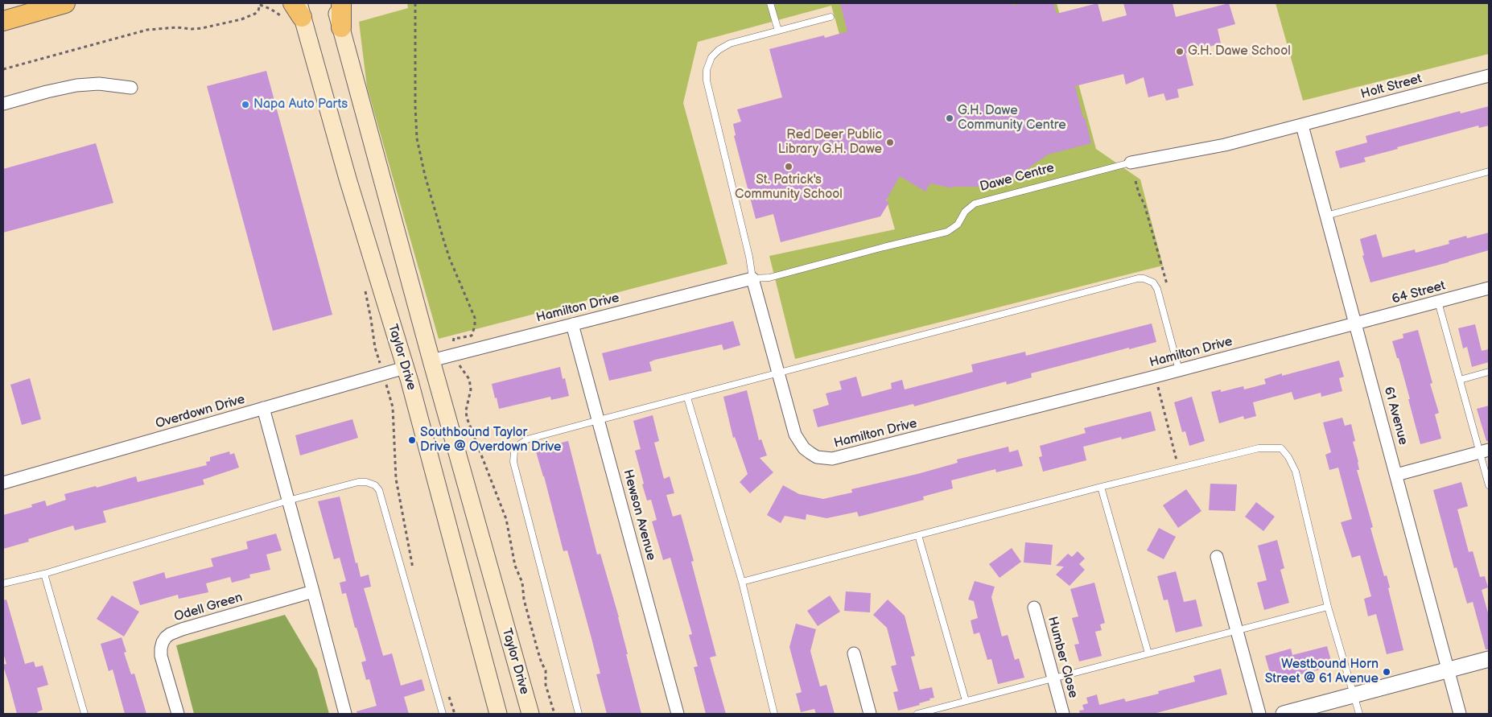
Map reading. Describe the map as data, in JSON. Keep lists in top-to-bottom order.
{
  "streets": {
    "main road": ["Taylor Drive"],
    "street": [
      "Holt Street",
      "Dawe Centre",
      "64 Street",
      "Hamilton Drive",
      "Overdown Drive",
      "61 Avenue",
      "Hewson Avenue",
      "Odell Green",
      "Humber Close"
    ]
  },
  "crossings": [
    ["Holt Street", "Dawe Centre"],
    ["Holt Street", "61 Avenue"],
    ["Dawe Centre", "Hamilton Drive"],
    ["Dawe Centre", "61 Avenue"],
    ["64 Street", "Hamilton Drive"],
    ["64 Street", "61 Avenue"],
    ["Hamilton Drive", "Taylor Drive"],
    ["Hamilton Drive", "61 Avenue"],
    ["Hamilton Drive", "Hewson Avenue"],
    ["Taylor Drive", "Overdown Drive"]
  ],
  "places": [
    "G.H. Dawe School",
    "Napa Auto Parts",
    "G.H. Dawe Community Centre",
    "Red Deer Public Library G.H. Dawe",
    "St. Patrick's Community School",
    "Southbound Taylor Drive @ Overdown Drive",
    "Westbound Horn Street @ 61 Avenue"
  ]
}
